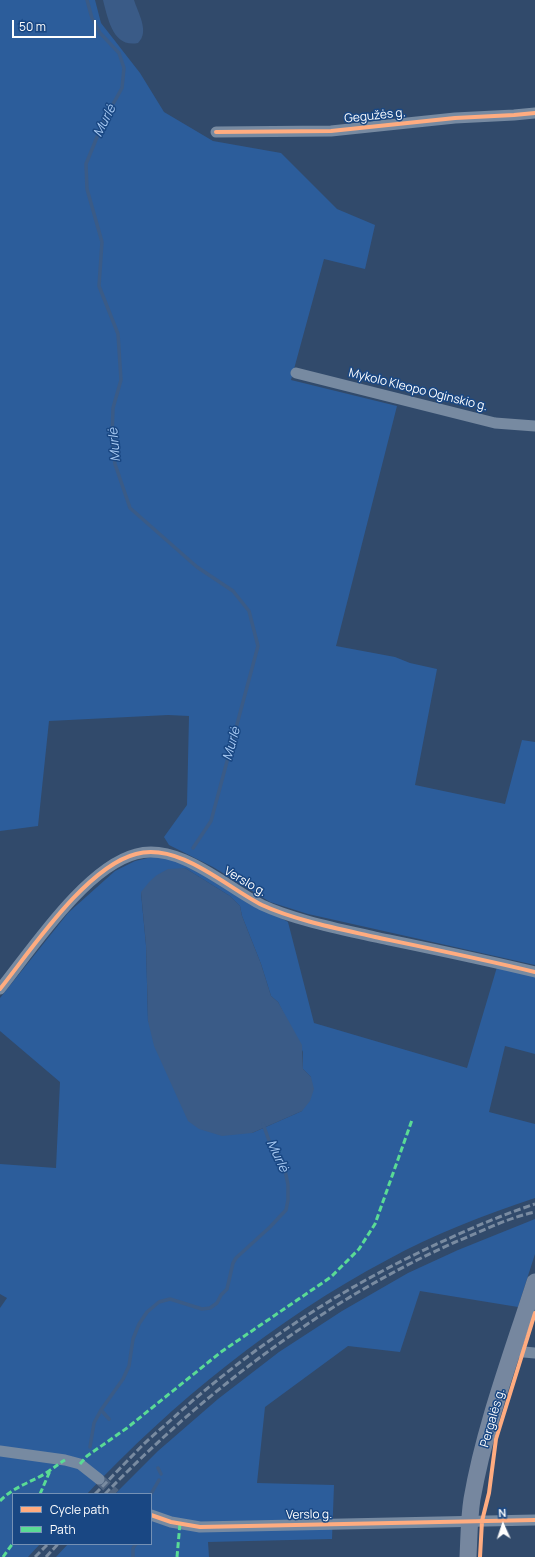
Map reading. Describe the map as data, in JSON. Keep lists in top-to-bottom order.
{
  "streets": {
    "main road": ["Pergalės g."],
    "street": ["Gegužės g.", "Mykolo Kleopo Oginskio g.", "Verslo g."]
  },
  "crossings": [
    ["Verslo g.", "Pergalės g."]
  ],
  "water": ["Murlė"],
  "legend": ["Cycle path", "Path"],
  "scale_bar": "50 m",
  "north": "top"
}
